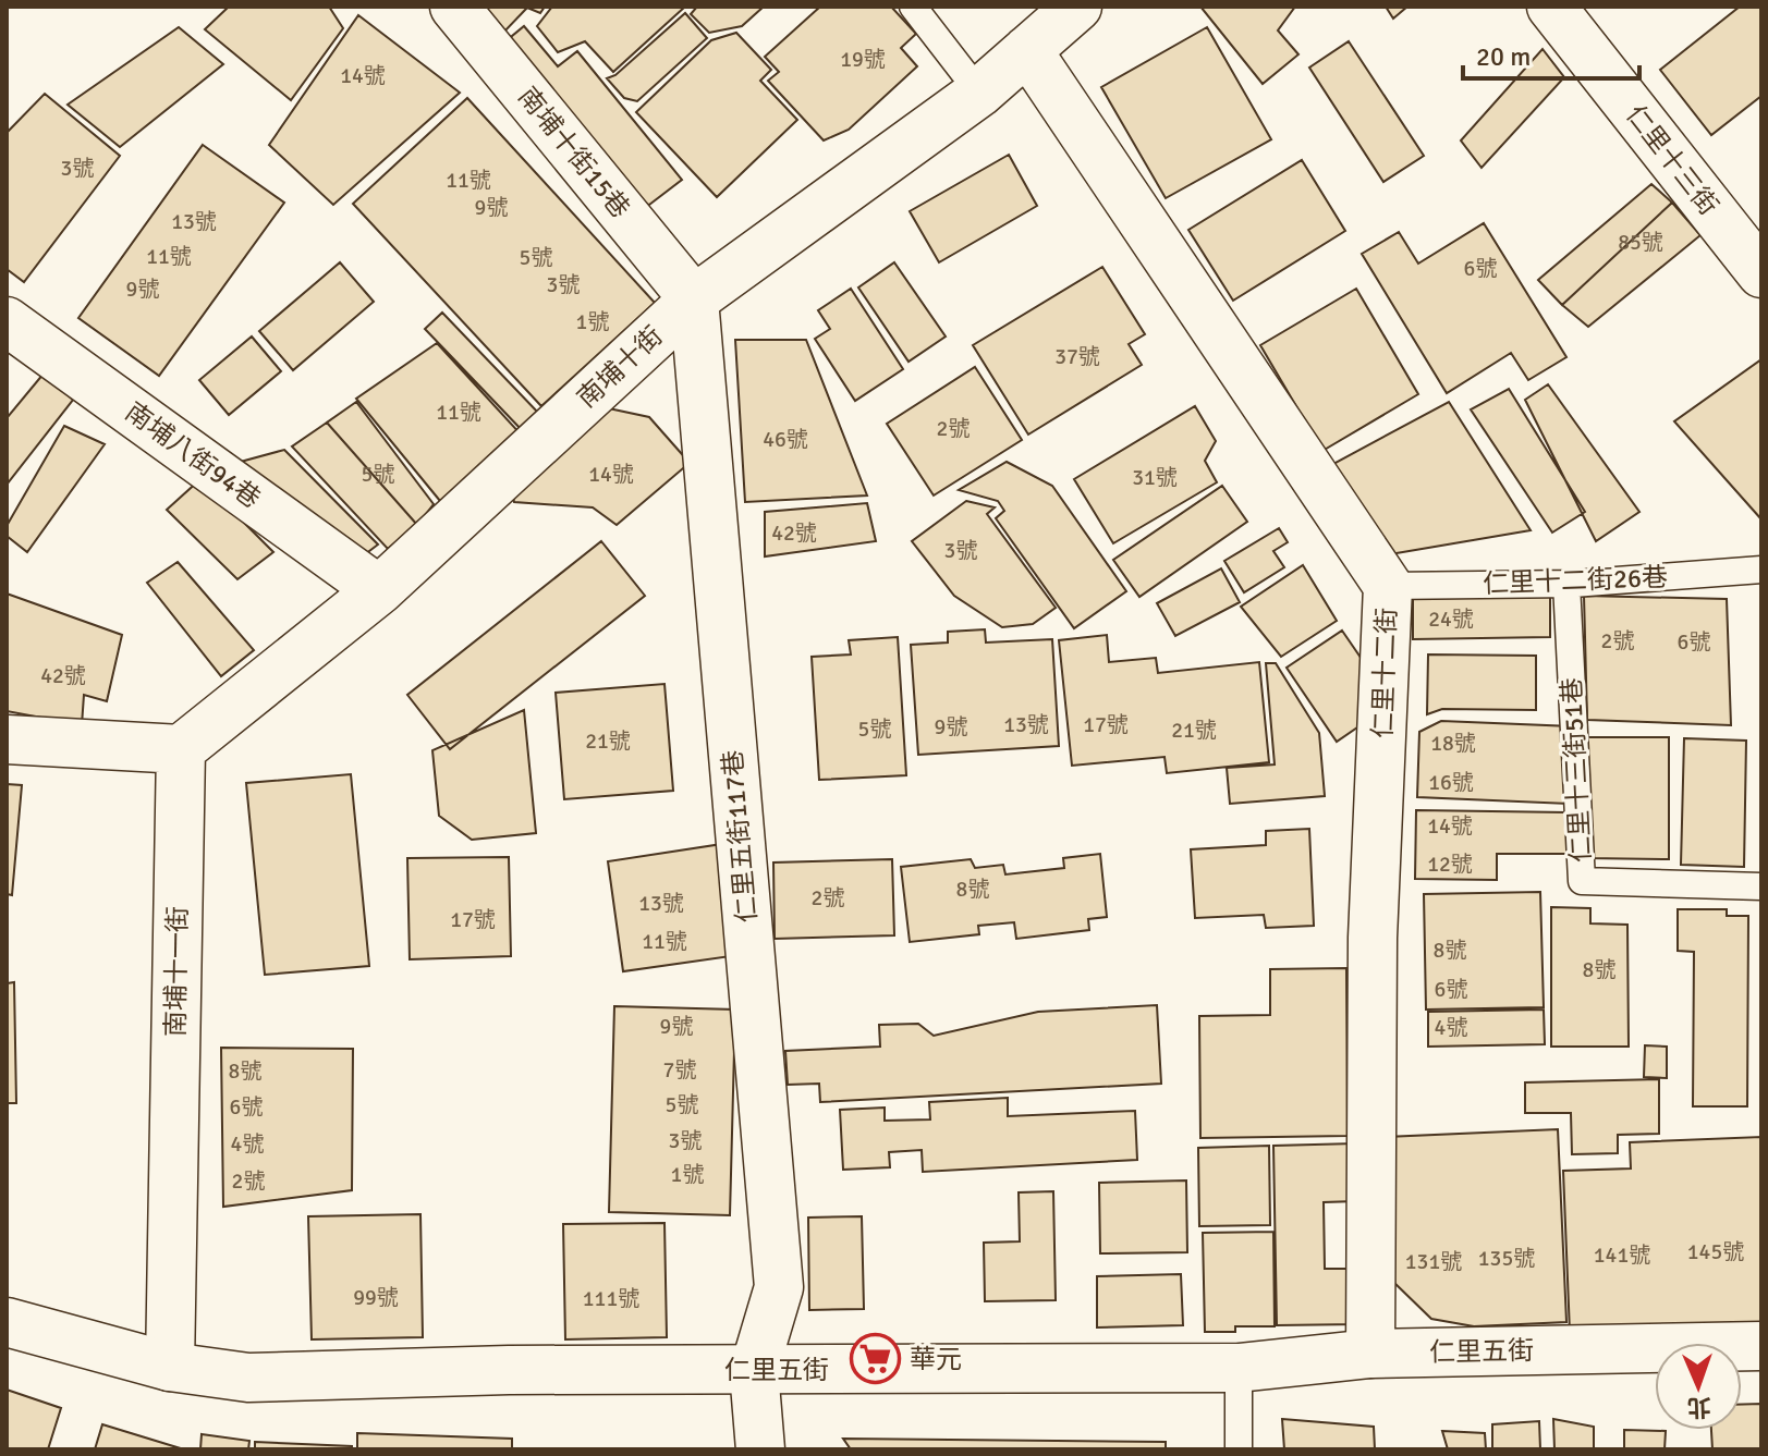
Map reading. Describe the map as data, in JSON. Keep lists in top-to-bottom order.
{
  "streets": {
    "street": [
      "南埔十街15巷",
      "仁里十三街",
      "南埔十街",
      "南埔八街94巷",
      "仁里十二街",
      "仁里五街117巷",
      "南埔十一街",
      "仁里五街"
    ],
    "lane": ["仁里十二街26巷", "仁里十三街51巷"]
  },
  "crossings": [
    ["南埔十街15巷", "南埔十街"],
    ["南埔十街15巷", "仁里五街117巷"],
    ["南埔十街", "南埔八街94巷"],
    ["南埔十街", "仁里十二街"],
    ["南埔十街", "仁里五街117巷"],
    ["南埔十街", "南埔十一街"],
    ["仁里十二街26巷", "仁里十二街"],
    ["仁里十二街26巷", "仁里十三街51巷"],
    ["仁里十二街", "仁里五街"],
    ["仁里五街117巷", "仁里五街"],
    ["南埔十一街", "仁里五街"]
  ],
  "places": {
    "supermarket": ["華元"]
  },
  "house_numbers": [
    "19號",
    "14號",
    "3號",
    "11號",
    "9號",
    "13號",
    "85號",
    "11號",
    "5號",
    "6號",
    "3號",
    "9號",
    "1號",
    "37號",
    "11號",
    "2號",
    "46號",
    "5號",
    "14號",
    "31號",
    "42號",
    "3號",
    "24號",
    "2號",
    "6號",
    "42號",
    "13號",
    "17號",
    "9號",
    "5號",
    "21號",
    "21號",
    "18號",
    "16號",
    "14號",
    "12號",
    "8號",
    "2號",
    "13號",
    "17號",
    "11號",
    "8號",
    "8號",
    "6號",
    "9號",
    "4號",
    "7號",
    "8號",
    "5號",
    "6號",
    "3號",
    "4號",
    "1號",
    "2號",
    "145號",
    "141號",
    "135號",
    "131號",
    "99號",
    "111號"
  ],
  "scale_bar": "20 m",
  "north": "bottom"
}
